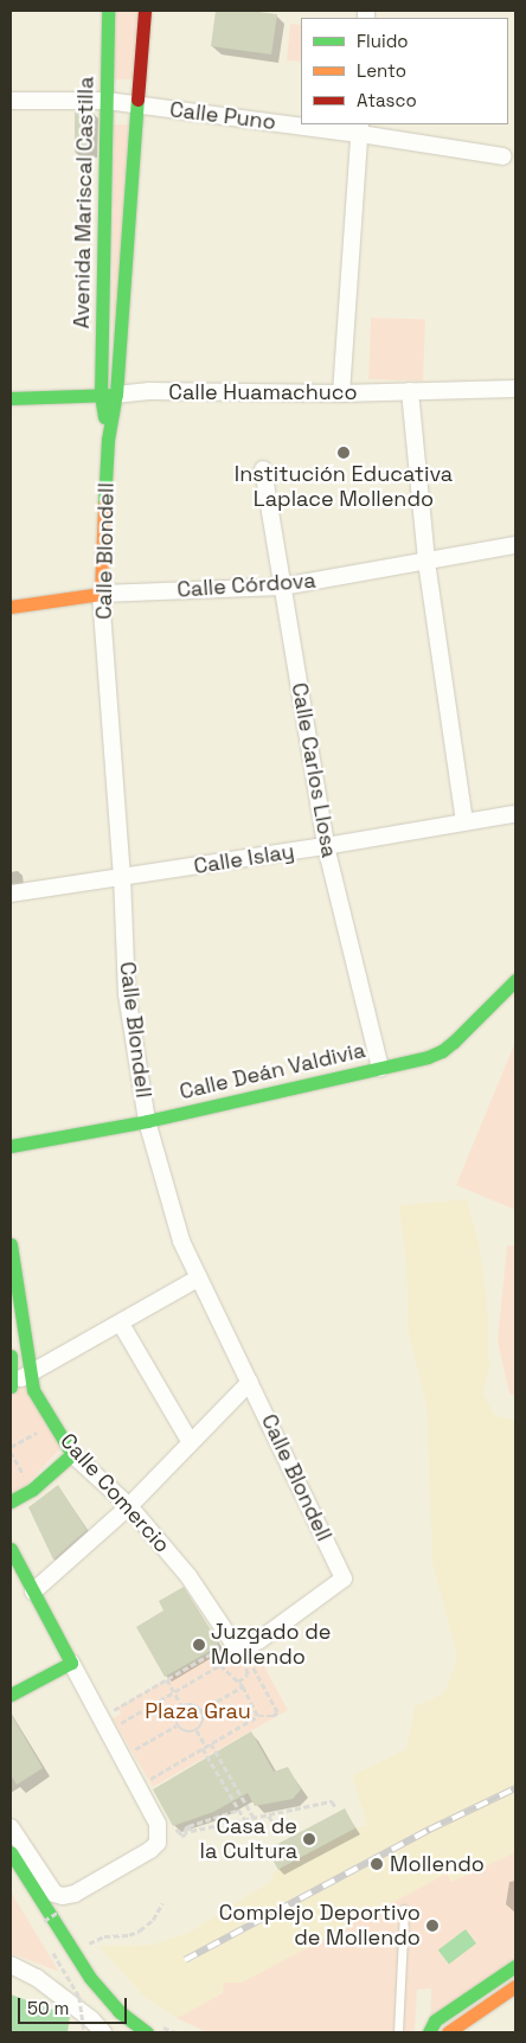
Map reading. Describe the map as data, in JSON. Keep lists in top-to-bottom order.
{
  "streets": {
    "street": [
      "Calle Puno",
      "Avenida Mariscal Castilla",
      "Calle Huamachuco",
      "Calle Blondell",
      "Calle Córdova",
      "Calle Carlos Llosa",
      "Calle Islay",
      "Calle Deán Valdivia",
      "Calle Comercio"
    ]
  },
  "crossings": [
    ["Calle Puno", "Avenida Mariscal Castilla"],
    ["Avenida Mariscal Castilla", "Calle Huamachuco"],
    ["Avenida Mariscal Castilla", "Calle Blondell"],
    ["Calle Huamachuco", "Calle Blondell"],
    ["Calle Blondell", "Calle Córdova"],
    ["Calle Blondell", "Calle Islay"],
    ["Calle Blondell", "Calle Deán Valdivia"],
    ["Calle Blondell", "Calle Comercio"],
    ["Calle Córdova", "Calle Carlos Llosa"],
    ["Calle Carlos Llosa", "Calle Islay"],
    ["Calle Carlos Llosa", "Calle Deán Valdivia"]
  ],
  "parks": ["Plaza Grau"],
  "places": [
    "Institución Educativa Laplace Mollendo",
    "Juzgado de Mollendo",
    "Casa de la Cultura",
    "Mollendo",
    "Complejo Deportivo de Mollendo"
  ],
  "legend": ["Fluido", "Lento", "Atasco"],
  "scale_bar": "50 m"
}
